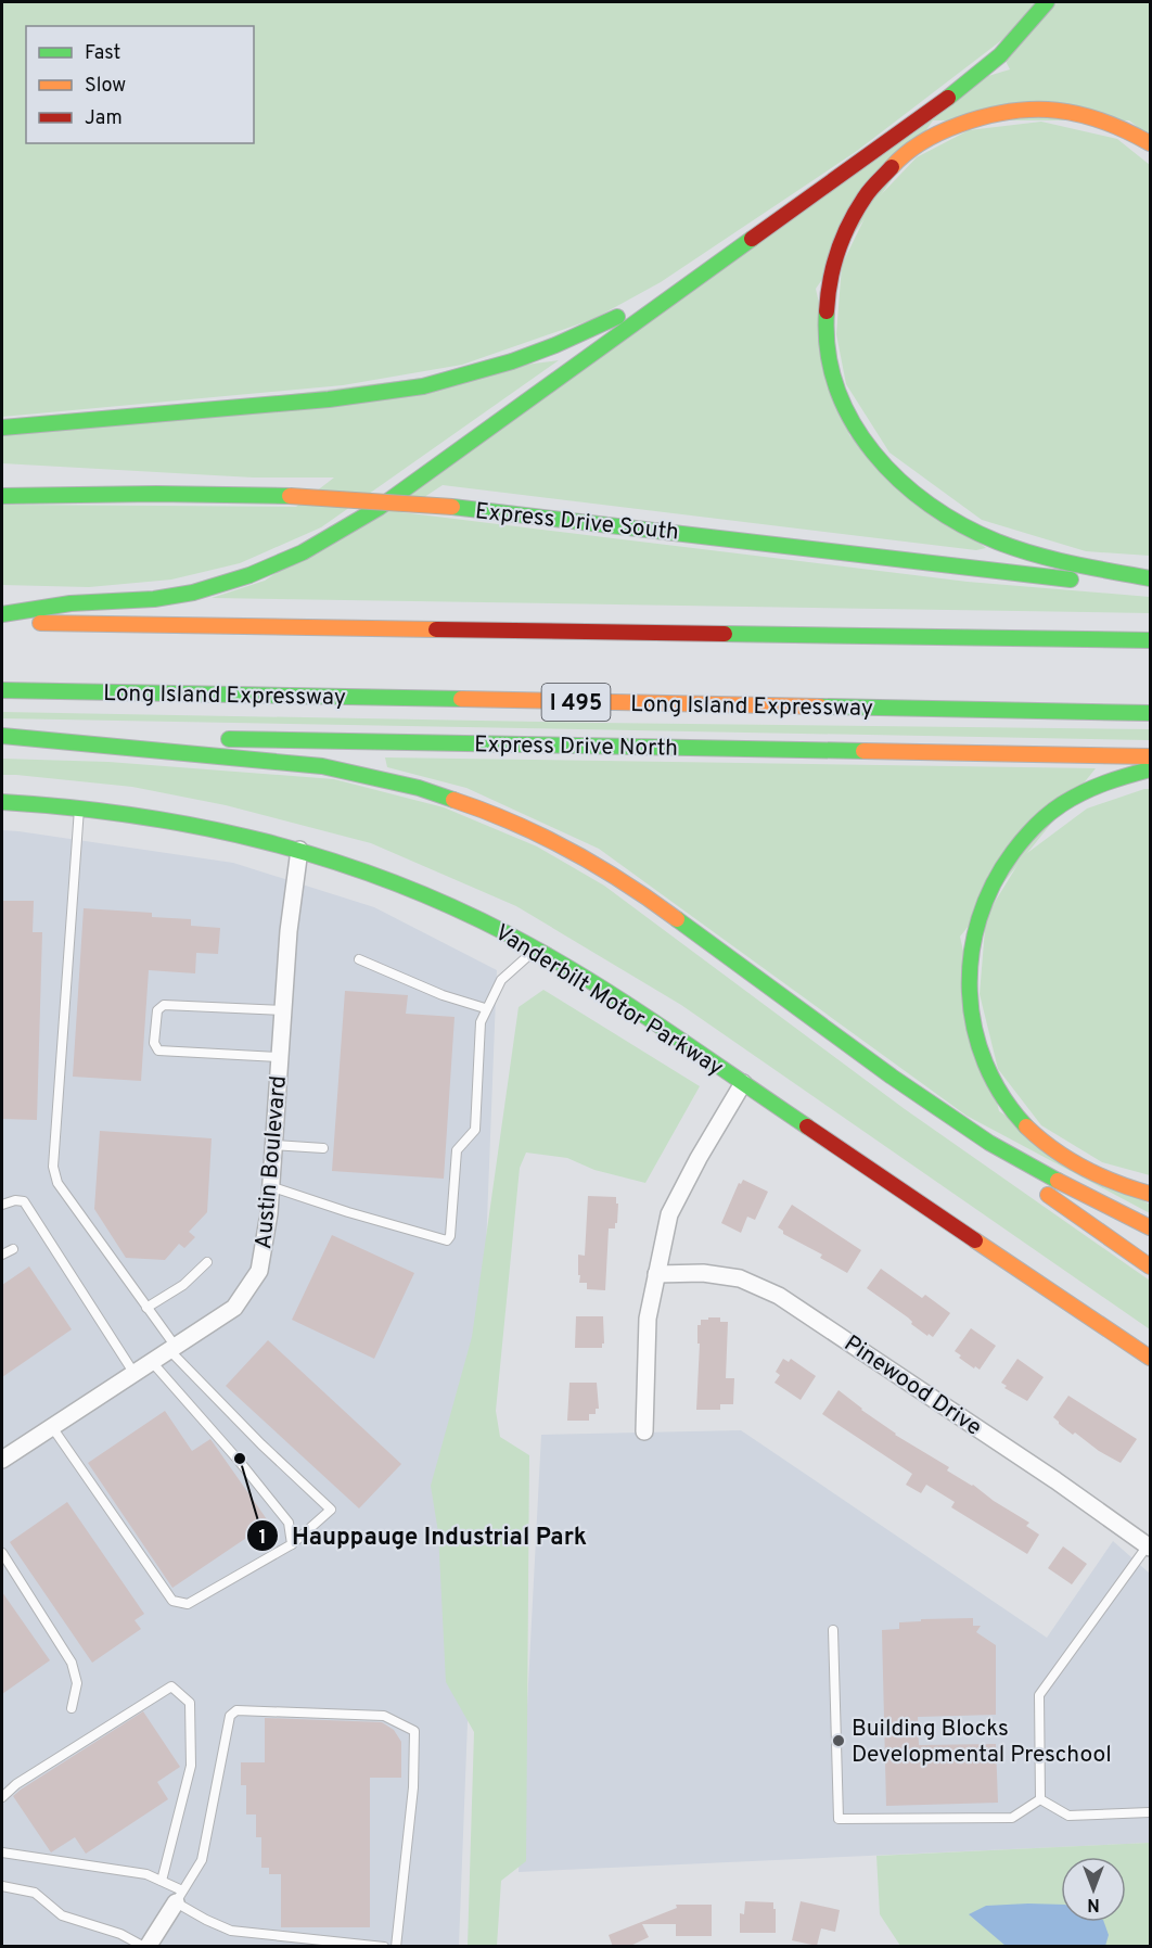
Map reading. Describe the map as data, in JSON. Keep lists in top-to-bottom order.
{
  "streets": {
    "main road": [
      "Express Drive South",
      "Long Island Expressway",
      "I 495",
      "Express Drive North",
      "Vanderbilt Motor Parkway"
    ],
    "street": ["Austin Boulevard", "Pinewood Drive"]
  },
  "crossings": [
    ["Vanderbilt Motor Parkway", "Austin Boulevard"]
  ],
  "places": ["Hauppauge Industrial Park", "Building Blocks Developmental Preschool"],
  "legend": ["Fast", "Slow", "Jam"],
  "north": "bottom"
}
